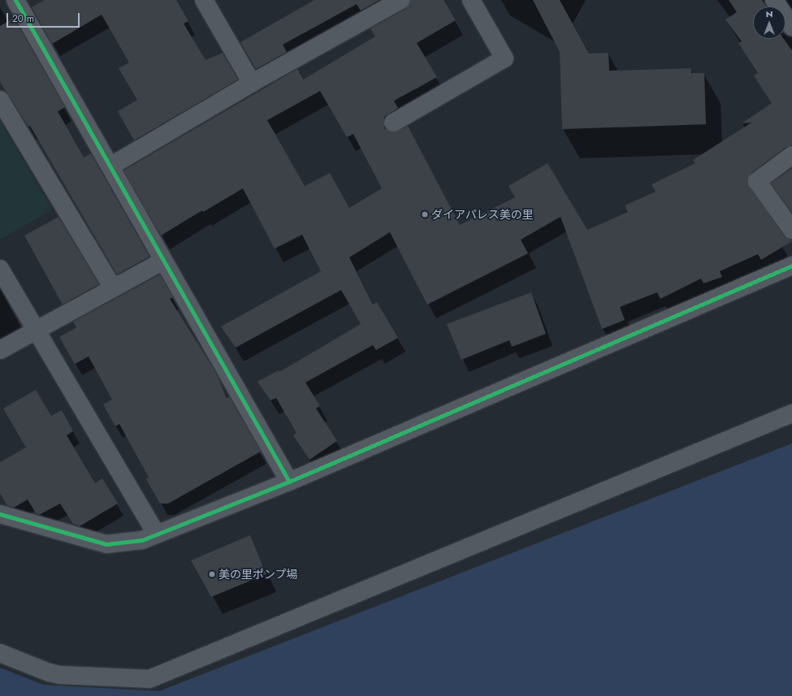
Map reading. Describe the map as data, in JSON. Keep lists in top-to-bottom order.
{
  "places": ["ダイアパレス美の里", "美の里ポンプ場"],
  "scale_bar": "20 m",
  "north": "top"
}
